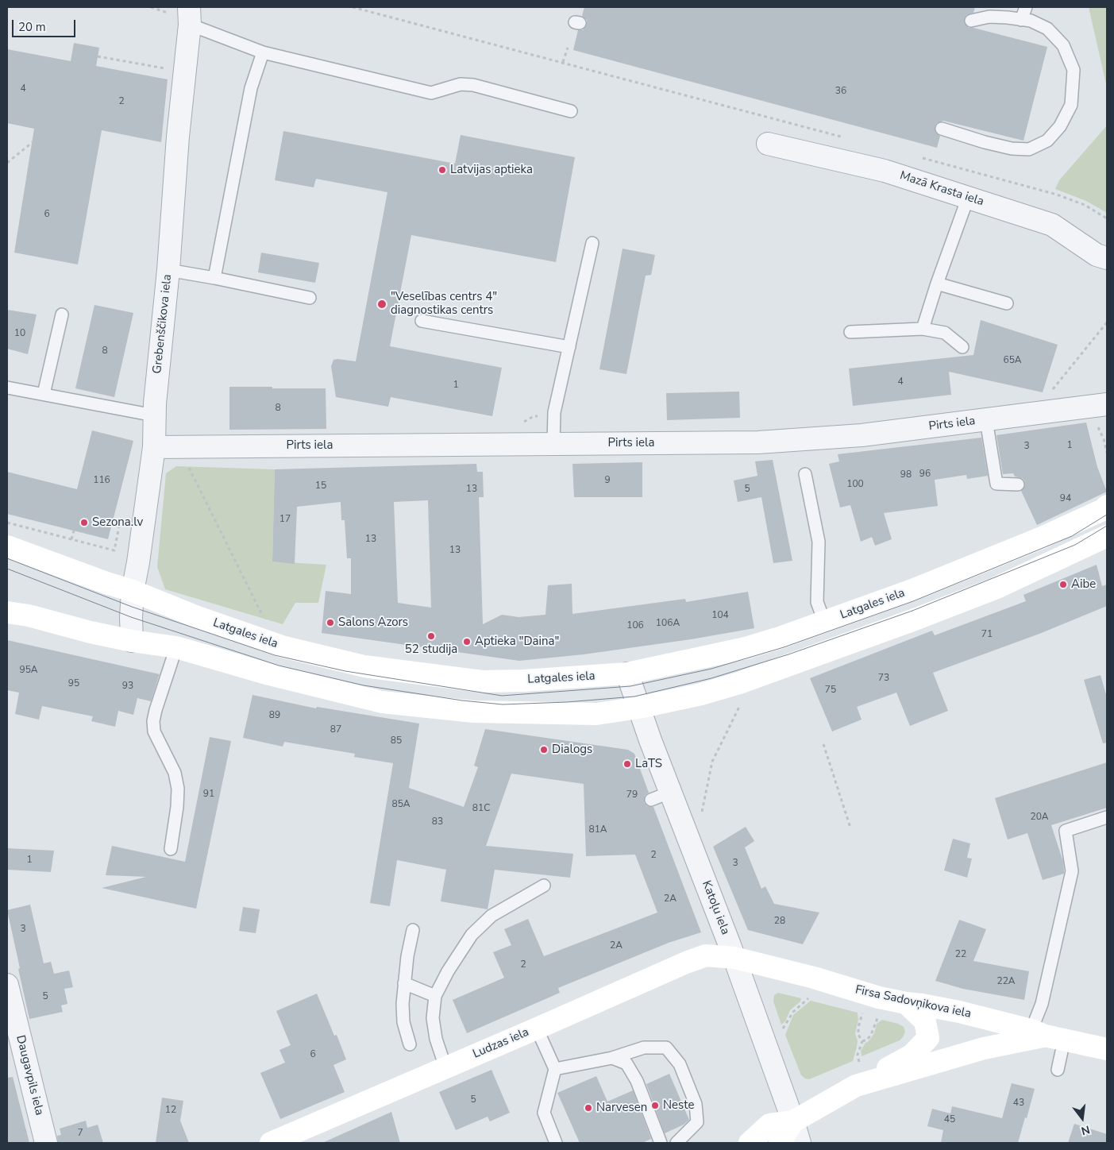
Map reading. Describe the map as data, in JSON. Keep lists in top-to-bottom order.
{
  "streets": {
    "street": [
      "Mazā Krasta iela",
      "Grebenščikova iela",
      "Pirts iela",
      "Latgales iela",
      "Katoļu iela",
      "Firsa Sadovņikova iela",
      "Ludzas iela",
      "Daugavpils iela"
    ]
  },
  "crossings": [
    ["Grebenščikova iela", "Pirts iela"],
    ["Grebenščikova iela", "Latgales iela"],
    ["Latgales iela", "Katoļu iela"],
    ["Katoļu iela", "Firsa Sadovņikova iela"],
    ["Katoļu iela", "Ludzas iela"],
    ["Firsa Sadovņikova iela", "Ludzas iela"]
  ],
  "places": [
    "Latvijas aptieka",
    "\"Veselības centrs 4\" diagnostikas centrs",
    "Sezona.lv",
    "Aibe",
    "Salons Azors",
    "52 studija",
    "Aptieka \"Daina\"",
    "Dialogs",
    "LaTS",
    "Neste",
    "Narvesen"
  ],
  "house_numbers": [
    "4",
    "36",
    "2",
    "6",
    "10",
    "8",
    "65A",
    "4",
    "1",
    "8",
    "1",
    "3",
    "96",
    "98",
    "116",
    "9",
    "100",
    "15",
    "13",
    "5",
    "94",
    "17",
    "13",
    "13",
    "104",
    "106A",
    "106",
    "71",
    "95A",
    "73",
    "95",
    "93",
    "75",
    "89",
    "87",
    "85",
    "91",
    "79",
    "85A",
    "81C",
    "20A",
    "83",
    "81A",
    "2",
    "1",
    "3",
    "2A",
    "28",
    "3",
    "2A",
    "22",
    "2",
    "22A",
    "5",
    "6",
    "5",
    "43",
    "12",
    "45",
    "7"
  ],
  "scale_bar": "20 m",
  "north": "bottom"
}
